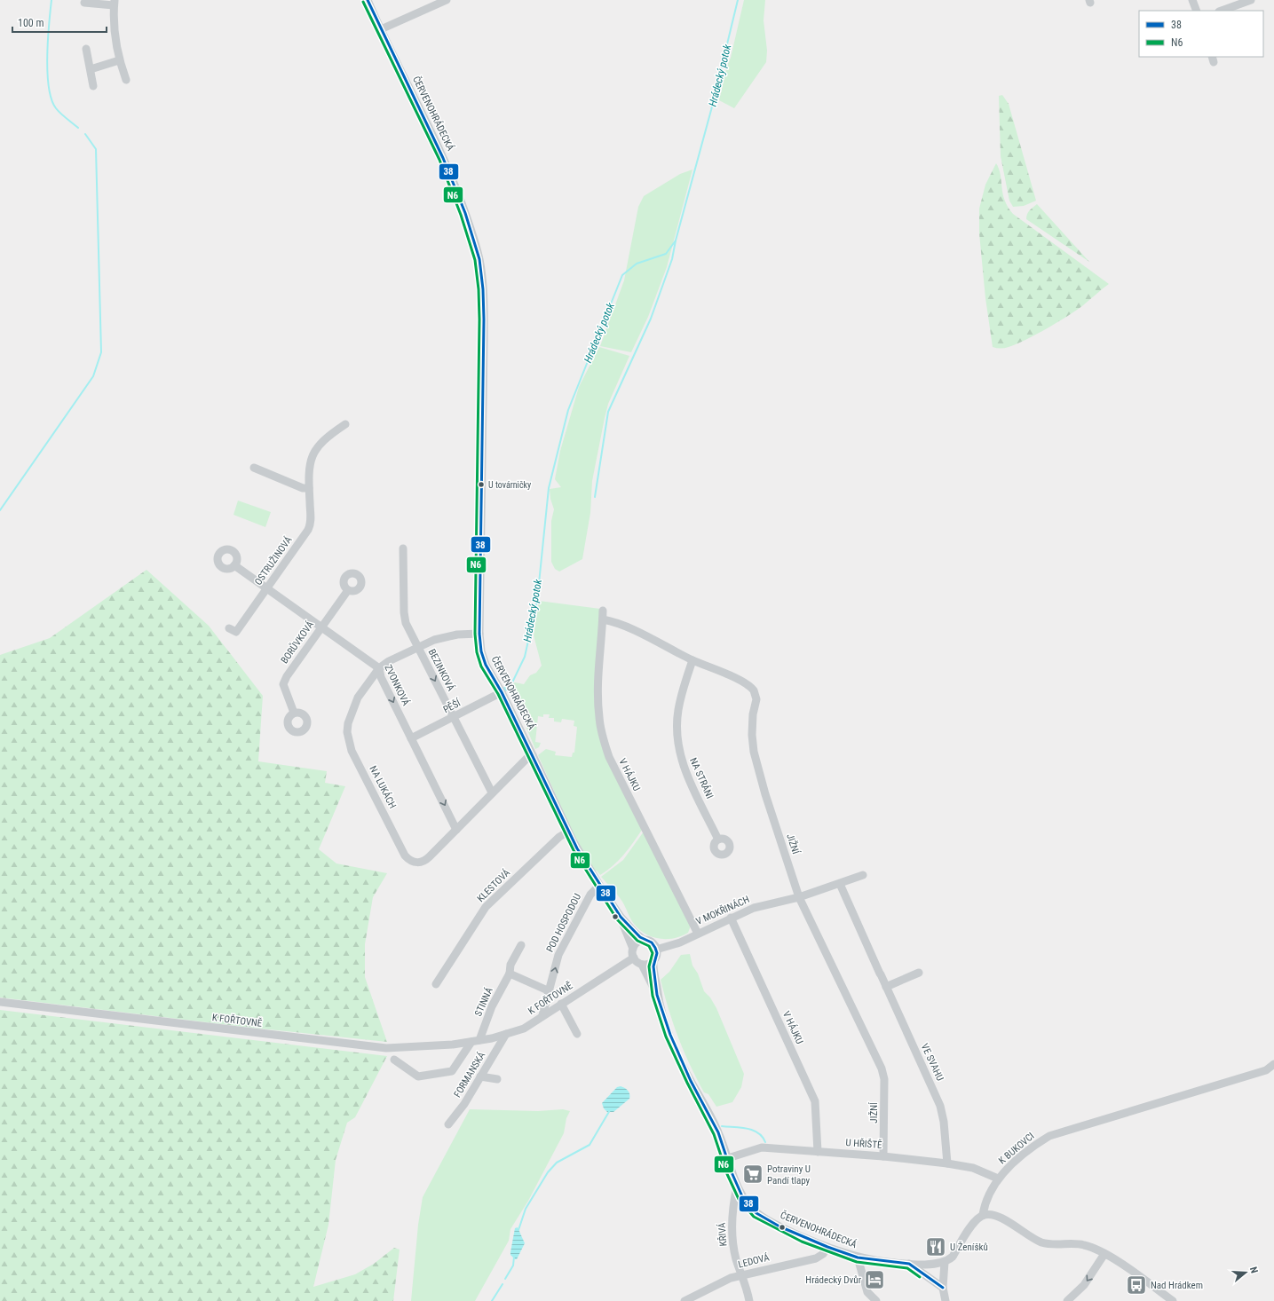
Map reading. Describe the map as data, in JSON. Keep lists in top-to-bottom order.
{
  "streets": {
    "street": [
      "ČERVENOHRÁDECKÁ",
      "OSTRUŽINOVÁ",
      "BORŮVKOVÁ",
      "BEZINKOVÁ",
      "ZVONKOVÁ",
      "PĚŠÍ",
      "V HÁJKU",
      "NA STRÁNI",
      "NA LUKÁCH",
      "JIŽNÍ",
      "KLESTOVÁ",
      "V MOKŘINÁCH",
      "POD HOSPODOU",
      "K FOŘTOVNĚ",
      "STINNÁ",
      "VE SVAHU",
      "FORMANSKÁ",
      "U HŘIŠTĚ",
      "K BUKOVCI",
      "KŘIVÁ",
      "LEDOVÁ"
    ]
  },
  "crossings": [
    ["ČERVENOHRÁDECKÁ", "PĚŠÍ"],
    ["ČERVENOHRÁDECKÁ", "NA LUKÁCH"],
    ["ČERVENOHRÁDECKÁ", "KLESTOVÁ"],
    ["ČERVENOHRÁDECKÁ", "V MOKŘINÁCH"],
    ["ČERVENOHRÁDECKÁ", "POD HOSPODOU"],
    ["ČERVENOHRÁDECKÁ", "K FOŘTOVNĚ"],
    ["ČERVENOHRÁDECKÁ", "U HŘIŠTĚ"],
    ["ČERVENOHRÁDECKÁ", "KŘIVÁ"],
    ["ČERVENOHRÁDECKÁ", "LEDOVÁ"],
    ["OSTRUŽINOVÁ", "ZVONKOVÁ"],
    ["BORŮVKOVÁ", "ZVONKOVÁ"],
    ["BEZINKOVÁ", "PĚŠÍ"],
    ["BEZINKOVÁ", "NA LUKÁCH"],
    ["ZVONKOVÁ", "PĚŠÍ"],
    ["ZVONKOVÁ", "NA LUKÁCH"],
    ["V HÁJKU", "JIŽNÍ"],
    ["V HÁJKU", "V MOKŘINÁCH"],
    ["V HÁJKU", "U HŘIŠTĚ"],
    ["NA STRÁNI", "JIŽNÍ"],
    ["JIŽNÍ", "V MOKŘINÁCH"],
    ["JIŽNÍ", "U HŘIŠTĚ"],
    ["V MOKŘINÁCH", "K FOŘTOVNĚ"],
    ["V MOKŘINÁCH", "VE SVAHU"],
    ["POD HOSPODOU", "K FOŘTOVNĚ"],
    ["K FOŘTOVNĚ", "STINNÁ"],
    ["K FOŘTOVNĚ", "FORMANSKÁ"],
    ["VE SVAHU", "U HŘIŠTĚ"],
    ["U HŘIŠTĚ", "K BUKOVCI"],
    ["KŘIVÁ", "LEDOVÁ"]
  ],
  "one_way": ["ZVONKOVÁ", "POD HOSPODOU"],
  "water": ["Hrádecký potok"],
  "places": {
    "other": ["U továrničky"],
    "supermarket": ["Potraviny U Pandí tlapy"],
    "restaurant": ["U Ženíšků"],
    "hotel": ["Hrádecký Dvůr"],
    "bus stop": ["Nad Hrádkem"]
  },
  "lines": ["transit line 38", "transit line N6"],
  "legend": ["38", "N6"],
  "scale_bar": "100 m",
  "north": "right"
}
